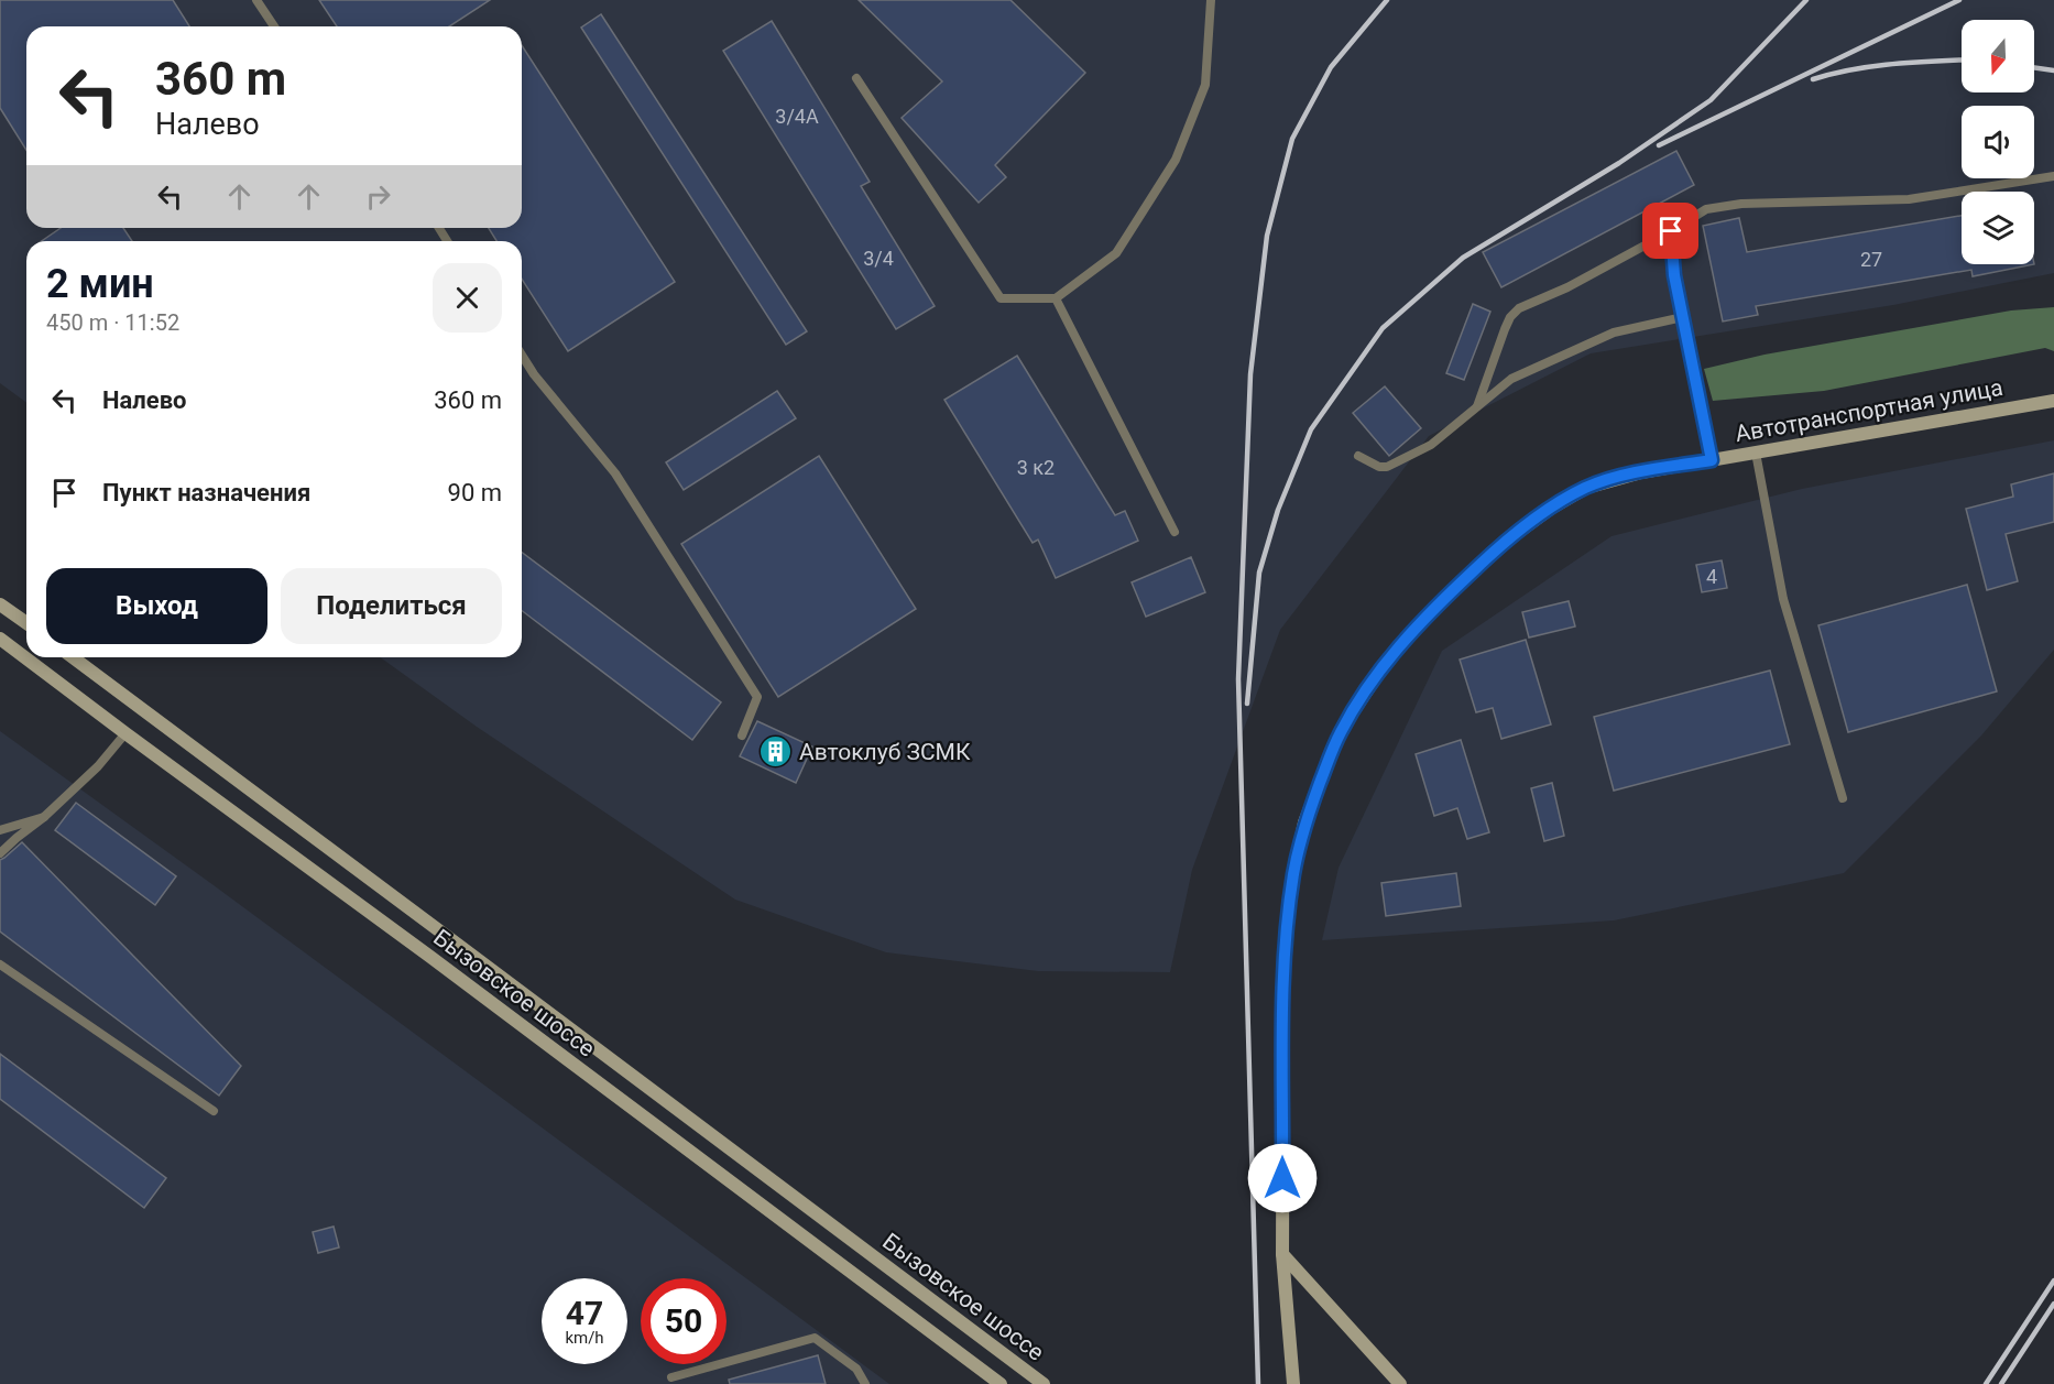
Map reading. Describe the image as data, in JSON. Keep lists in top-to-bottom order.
{
  "streets": {
    "main road": ["Автотранспортная улица", "Бызовское шоссе"]
  },
  "places": {
    "building": ["Автоклуб ЗСМК"]
  },
  "house_numbers": [
    "3/4А",
    "3/4",
    "27",
    "3 к2",
    "4"
  ],
  "north": "bottom",
  "page": {
    "turn": ["360 m", "Налево"],
    "heading": ["2 мин", "450 m · 11:52"],
    "list": [
      {
        "name": "Налево",
        "value": "360 m"
      },
      {
        "name": "Пункт назначения",
        "value": "90 m"
      }
    ],
    "buttons": ["Выход", "Поделиться"],
    "speed": "47 km/h",
    "limit": "50"
  }
}
